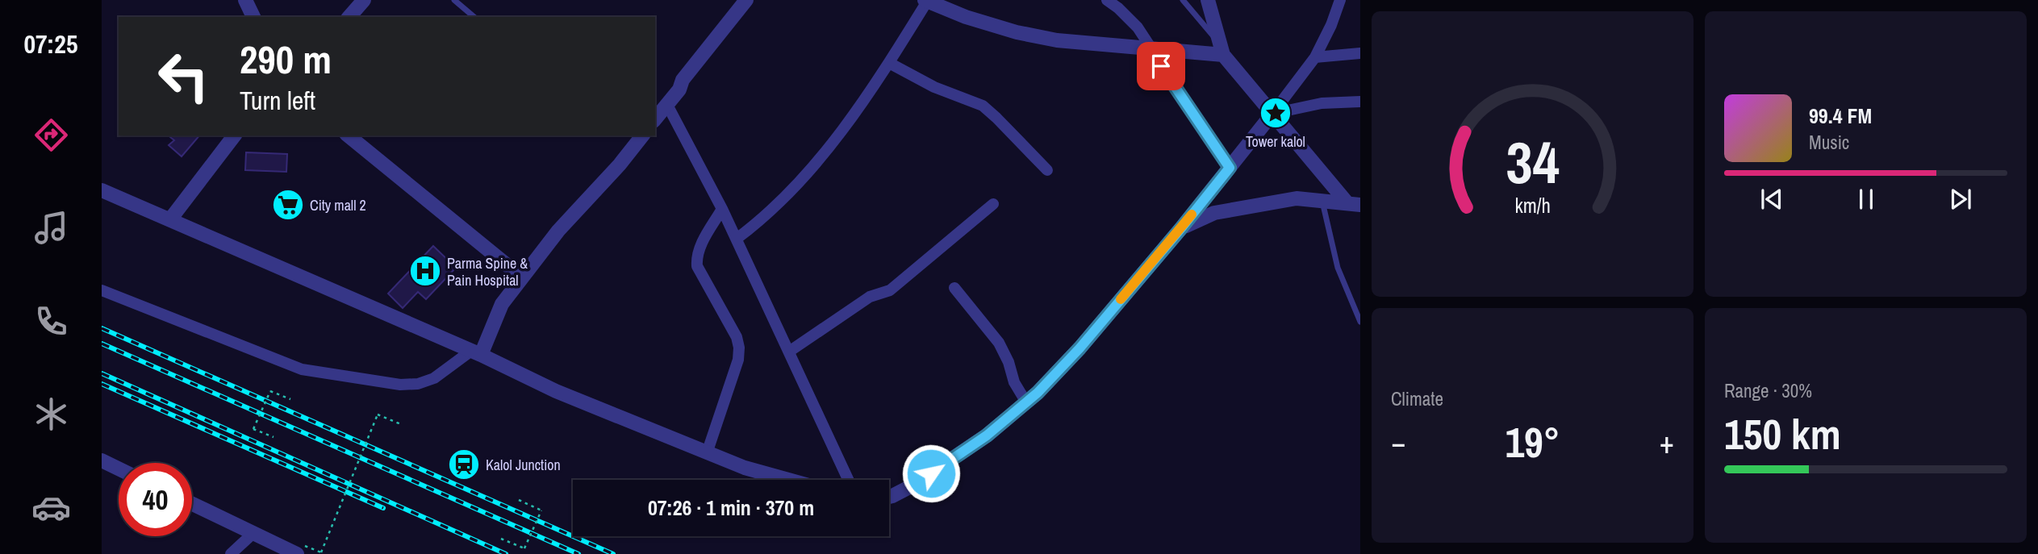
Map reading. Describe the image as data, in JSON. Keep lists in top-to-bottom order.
{
  "places": {
    "place": ["Tower kalol"],
    "supermarket": ["City mall 2"],
    "hospital": ["Parma Spine & Pain Hospital"],
    "station": ["Kalol Junction"]
  },
  "page": {
    "tabs": "07:25",
    "turn": ["290 m", "Turn left"],
    "song": ["99.4 FM", "Music"],
    "tile": [
      "Climate",
      ["Range · 30%", "150 km"]
    ],
    "heat": ["−", "19°", "+"],
    "limit": "40",
    "trip": "07:26 · 1 min · 370 m",
    "gauge": ["34", "km/h"]
  }
}
